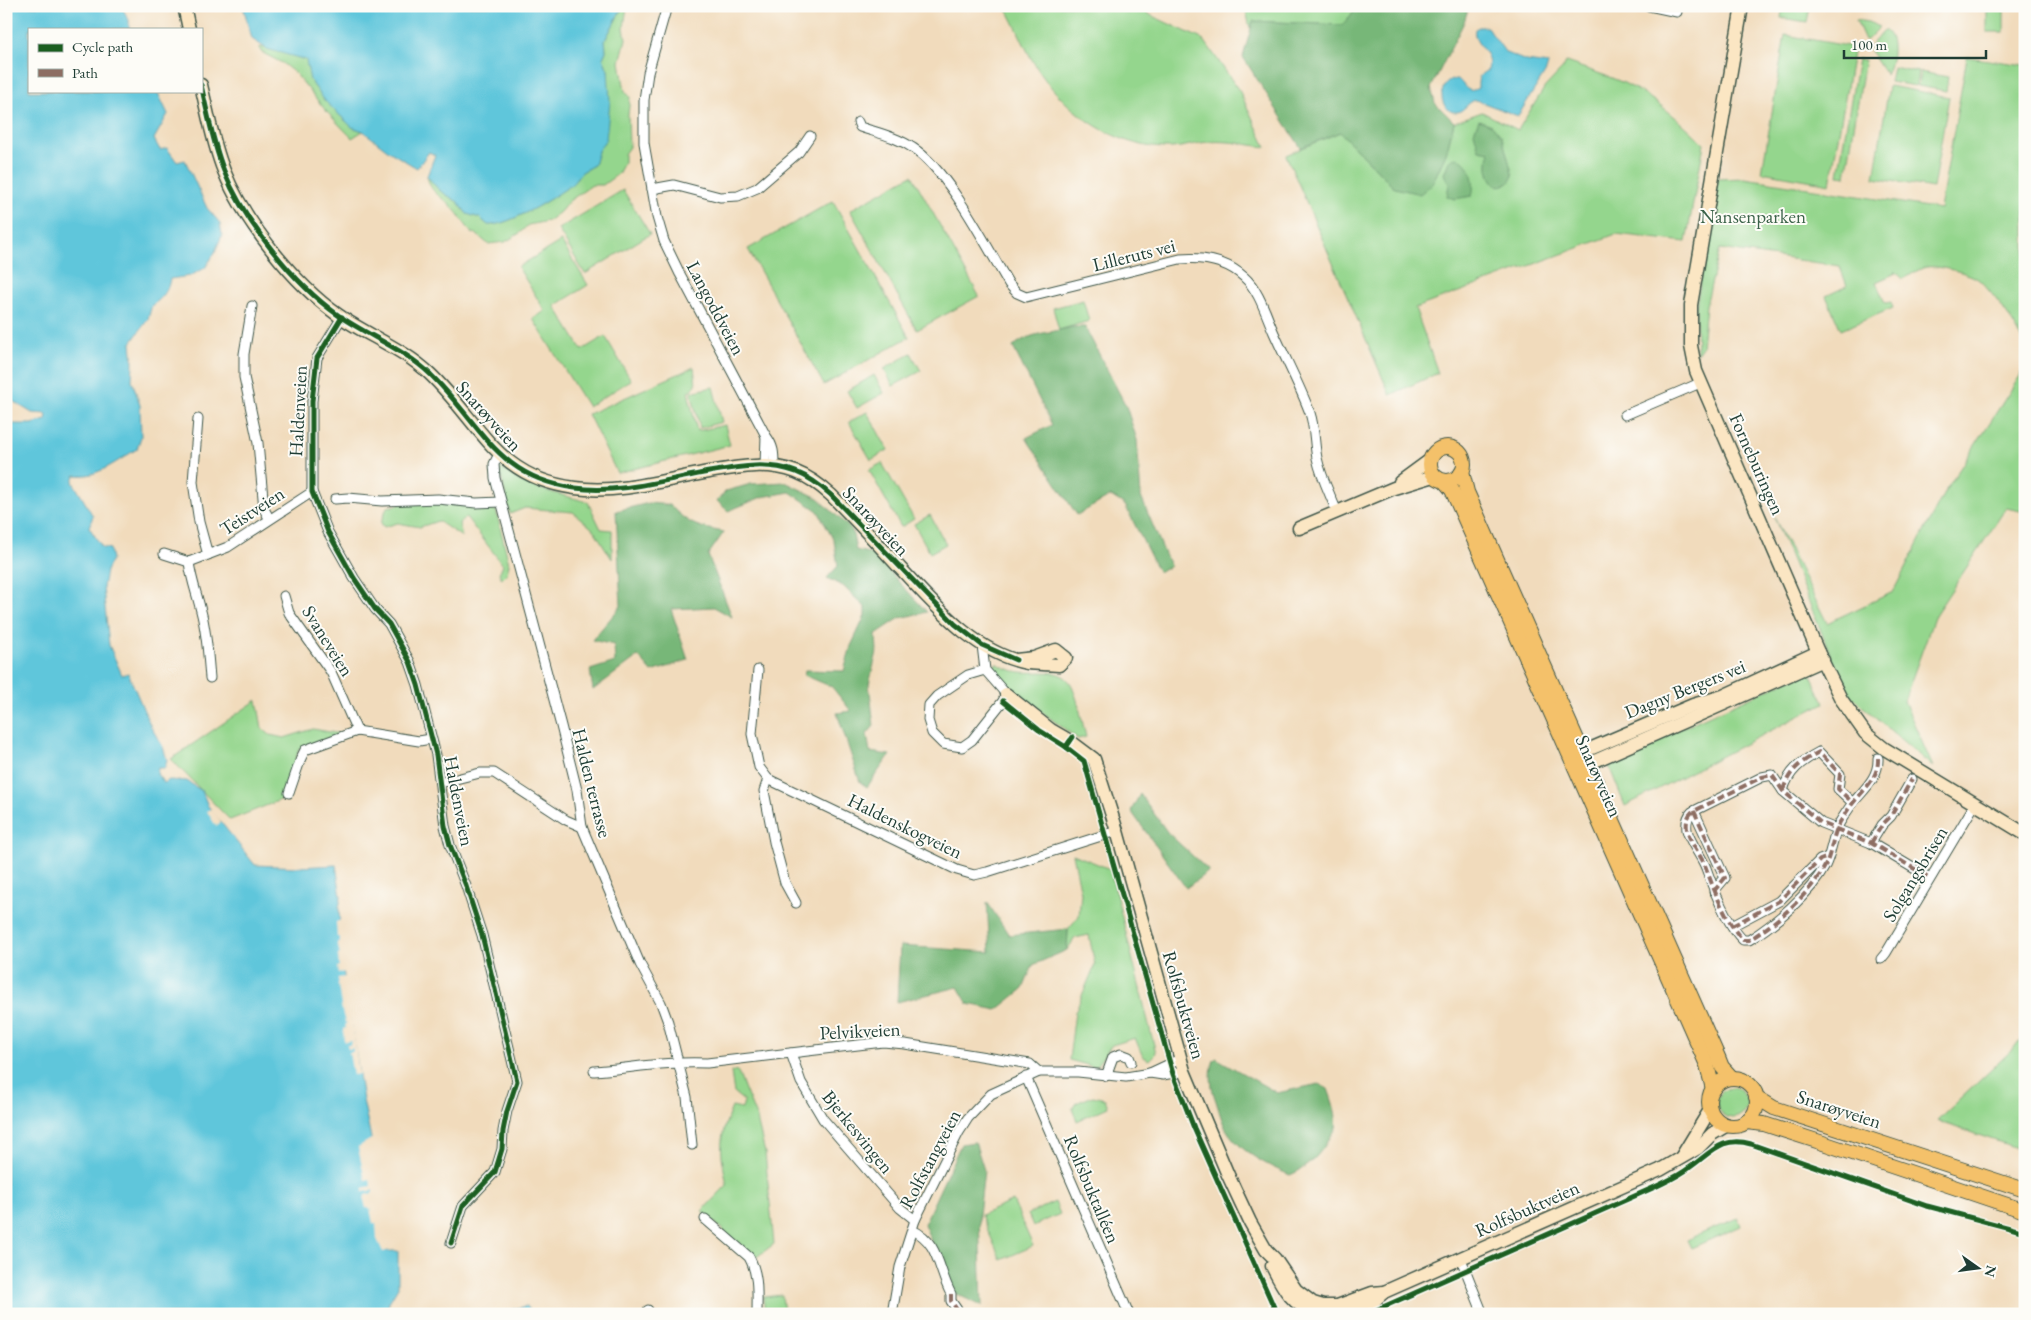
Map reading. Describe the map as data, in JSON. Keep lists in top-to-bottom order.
{
  "streets": {
    "main road": ["Snarøyveien"],
    "street": [
      "Lilleruts vei",
      "Langoddveien",
      "Haldenveien",
      "Forneburingen",
      "Teistveien",
      "Svaneveien",
      "Dagny Bergers vei",
      "Halden terrasse",
      "Haldenskogveien",
      "Solgangsbrisen",
      "Rolfsbuktveien",
      "Pelvikveien",
      "Bjerkesvingen",
      "Rolfstangveien",
      "Rolfsbuktalléen"
    ]
  },
  "crossings": [
    ["Langoddveien", "Snarøyveien"],
    ["Haldenveien", "Snarøyveien"],
    ["Haldenveien", "Teistveien"],
    ["Haldenveien", "Halden terrasse"],
    ["Snarøyveien", "Dagny Bergers vei"],
    ["Snarøyveien", "Halden terrasse"],
    ["Snarøyveien", "Rolfsbuktveien"],
    ["Forneburingen", "Dagny Bergers vei"],
    ["Forneburingen", "Solgangsbrisen"],
    ["Halden terrasse", "Pelvikveien"],
    ["Haldenskogveien", "Rolfsbuktveien"],
    ["Rolfsbuktveien", "Rolfstangveien"],
    ["Pelvikveien", "Bjerkesvingen"],
    ["Pelvikveien", "Rolfstangveien"],
    ["Bjerkesvingen", "Rolfstangveien"],
    ["Rolfstangveien", "Rolfsbuktalléen"]
  ],
  "parks": ["Nansenparken"],
  "legend": ["Cycle path", "Path"],
  "scale_bar": "100 m",
  "north": "right"
}
